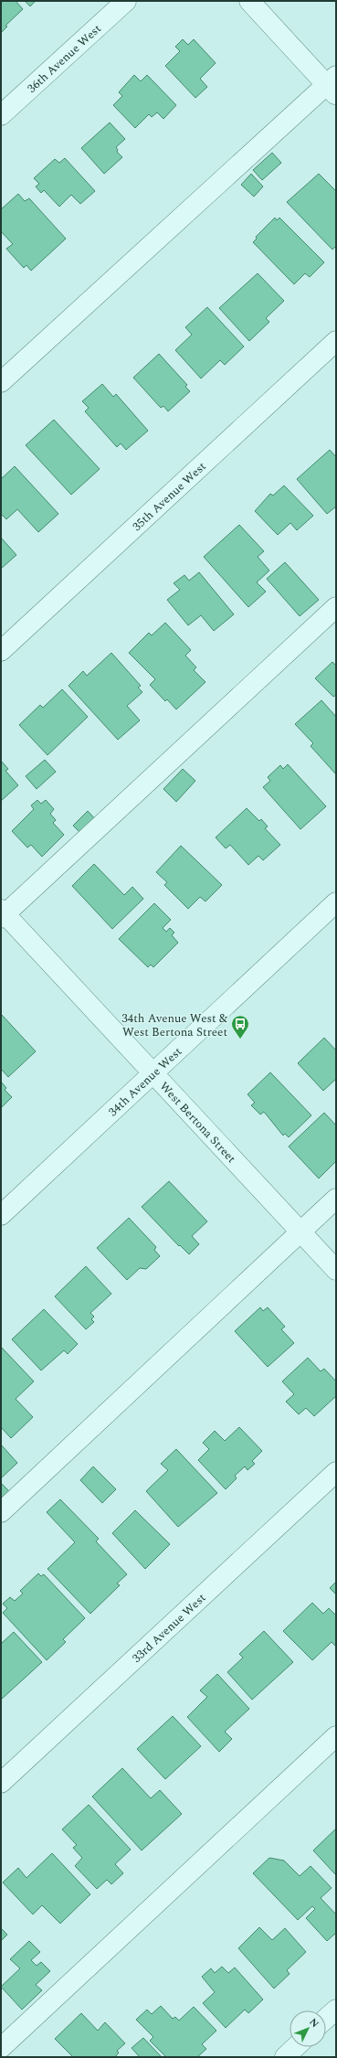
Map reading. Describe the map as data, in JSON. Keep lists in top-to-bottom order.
{
  "streets": {
    "street": [
      "36th Avenue West",
      "35th Avenue West",
      "34th Avenue West",
      "West Bertona Street",
      "33rd Avenue West"
    ]
  },
  "crossings": [
    ["34th Avenue West", "West Bertona Street"]
  ],
  "places": {
    "bus stop": ["34th Avenue West & West Bertona Street"]
  },
  "north": "top right"
}
